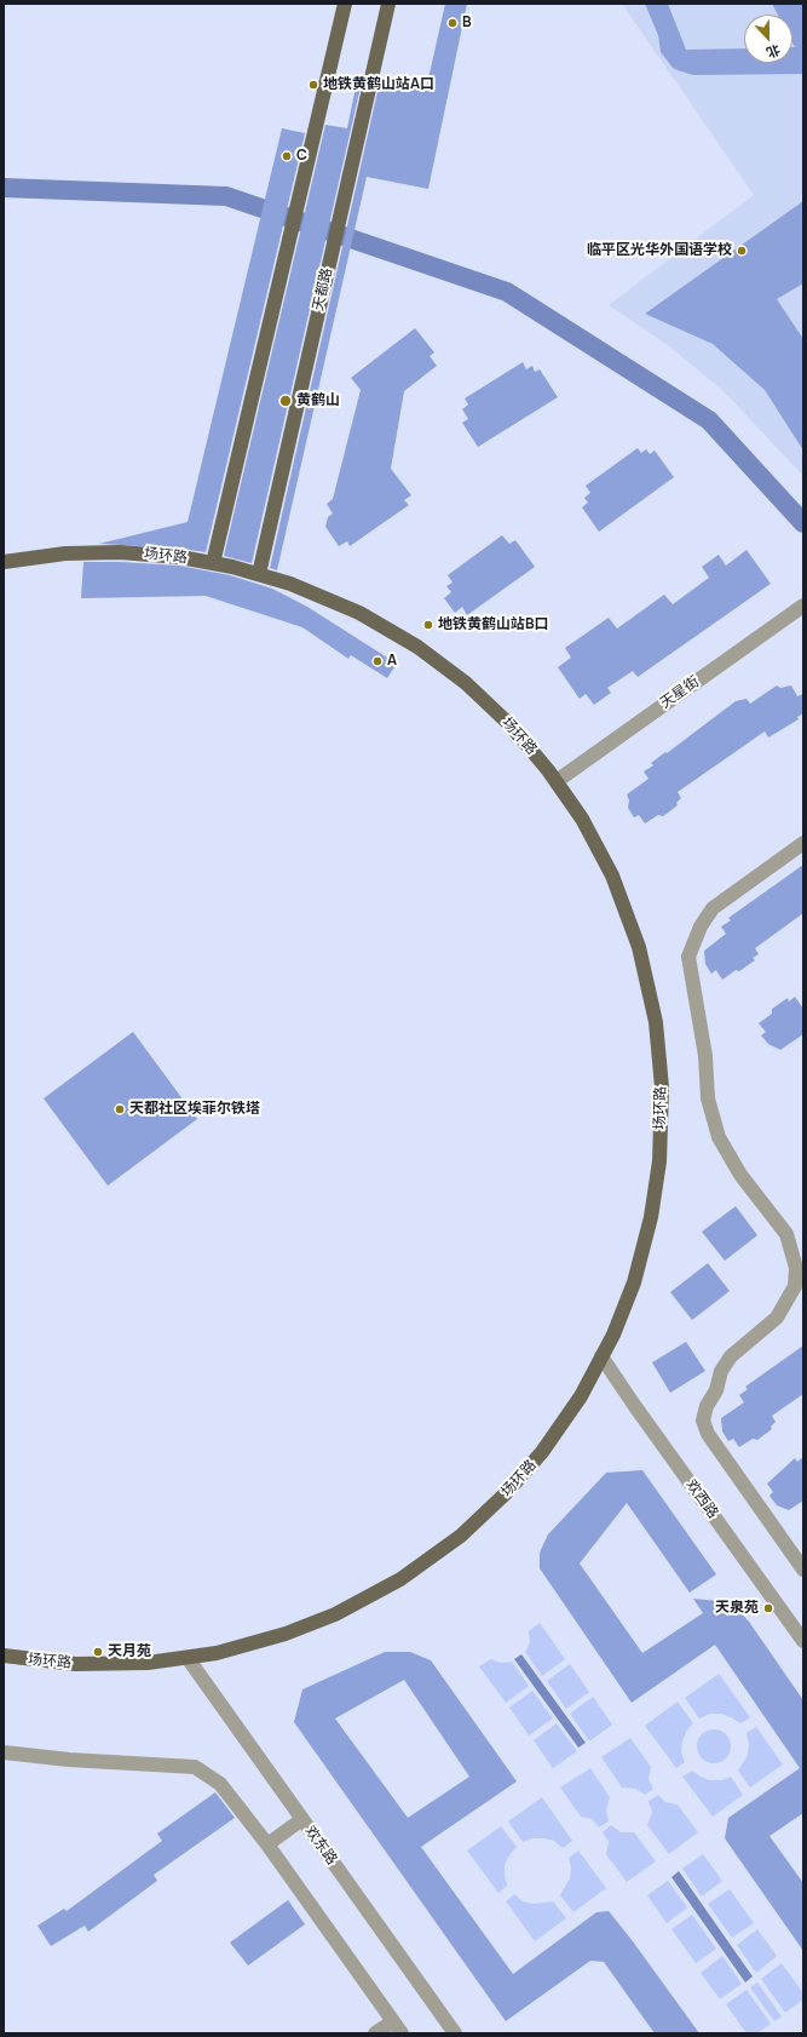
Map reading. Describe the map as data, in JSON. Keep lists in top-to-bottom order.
{
  "streets": {
    "main road": ["天都路", "场环路"],
    "street": ["天星街", "欢西路", "欢东路"]
  },
  "crossings": [
    ["天都路", "场环路"],
    ["场环路", "天星街"],
    ["场环路", "欢西路"],
    ["场环路", "欢东路"]
  ],
  "places": [
    "B",
    "地铁黄鹤山站A口",
    "C",
    "临平区光华外国语学校",
    "黄鹤山",
    "地铁黄鹤山站B口",
    "A",
    "天都社区埃菲尔铁塔",
    "天泉苑",
    "天月苑"
  ],
  "north": "bottom"
}
